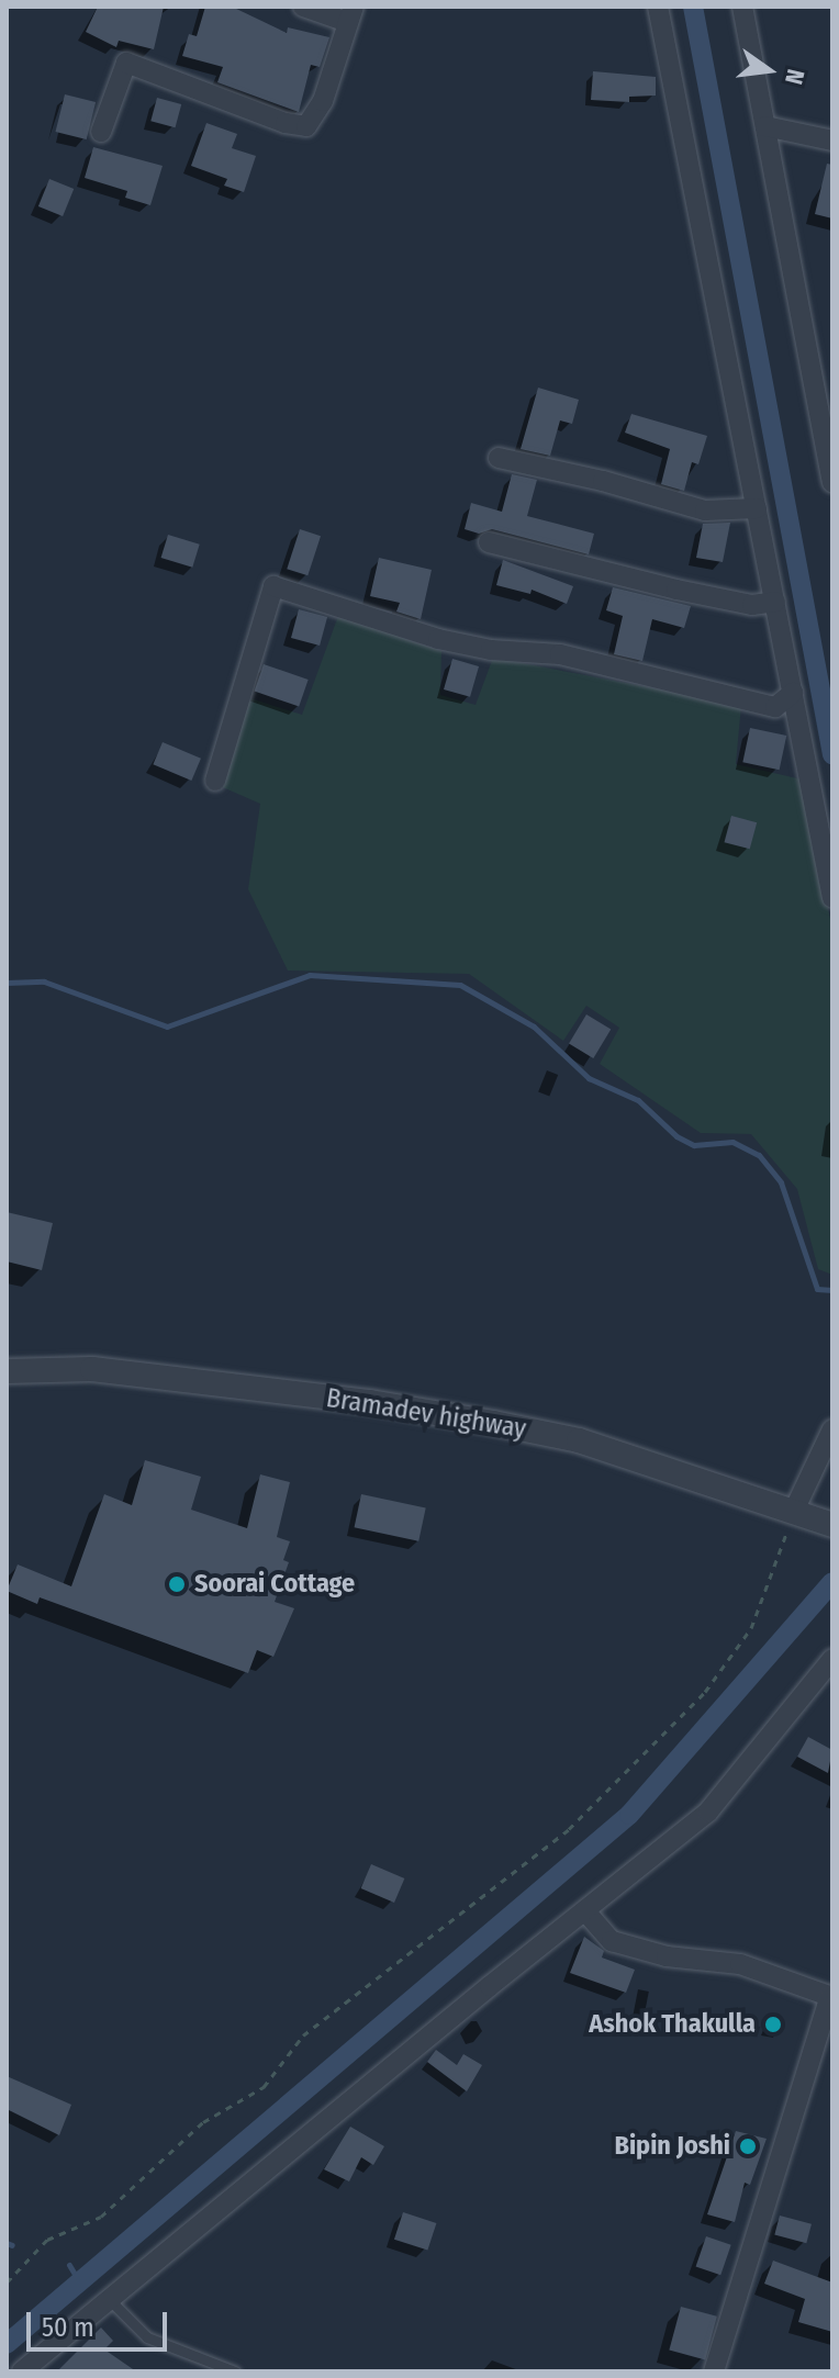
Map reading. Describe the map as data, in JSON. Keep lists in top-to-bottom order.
{
  "streets": {
    "street": ["Bramadev highway"]
  },
  "places": ["Soorai Cottage", "Ashok Thakulla", "Bipin Joshi"],
  "scale_bar": "50 m",
  "north": "right"
}
